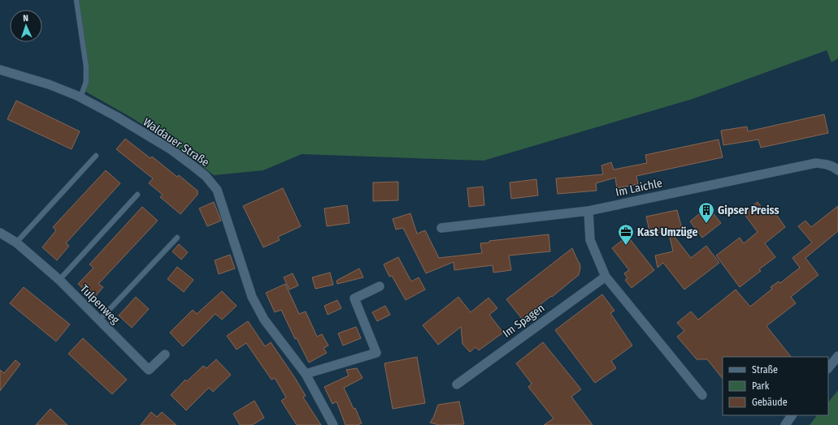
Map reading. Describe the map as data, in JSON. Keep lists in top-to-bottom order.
{
  "streets": {
    "street": [
      "Waldauer Straße",
      "Im Laichle",
      "Tulpenweg",
      "Im Spagen"
    ]
  },
  "places": {
    "building": ["Gipser Preiss"],
    "office": ["Kast Umzüge"]
  },
  "legend": ["Straße", "Park", "Gebäude"],
  "north": "top"
}
